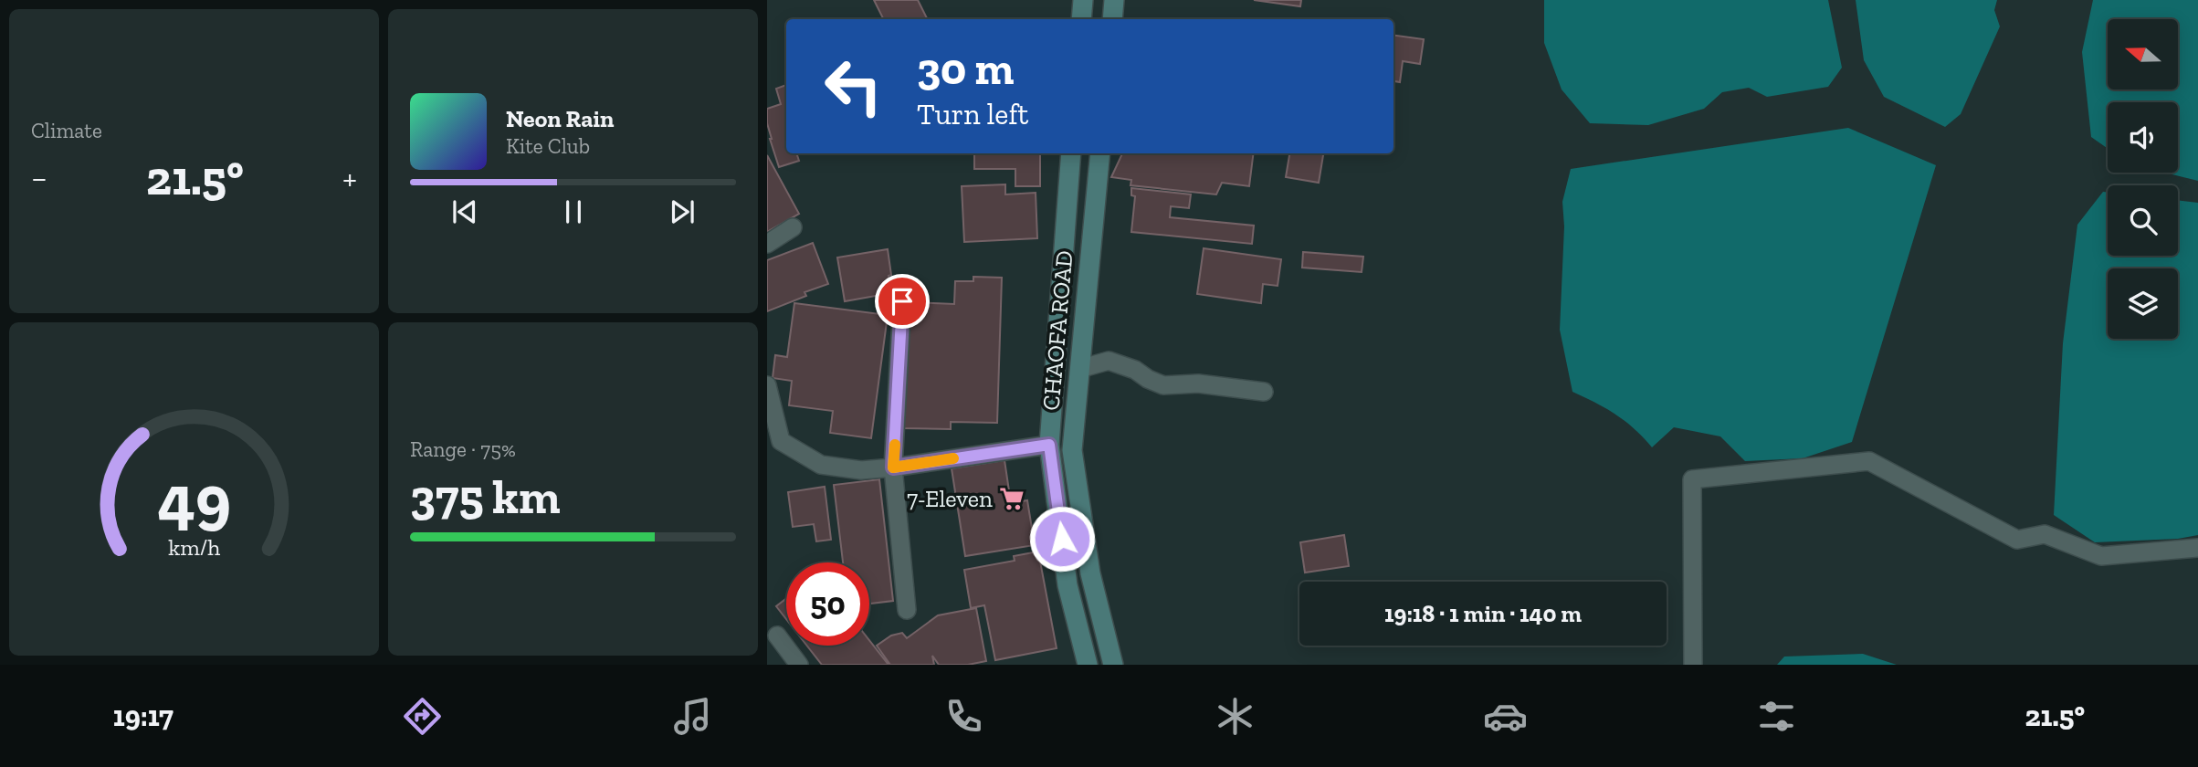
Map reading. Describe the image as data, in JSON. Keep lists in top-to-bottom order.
{
  "streets": {
    "main road": ["CHAOFA ROAD"]
  },
  "places": {
    "supermarket": ["7-Eleven"]
  },
  "north": "left",
  "page": {
    "tile": [
      "Climate",
      ["Range · 75%", "375 km"]
    ],
    "turn": ["30 m", "Turn left"],
    "song": ["Neon Rain", "Kite Club"],
    "heat": ["−", "21.5°", "+"],
    "limit": "50",
    "trip": "19:18 · 1 min · 140 m",
    "tabs": ["19:17", "21.5°"],
    "gauge": ["49", "km/h"]
  }
}
